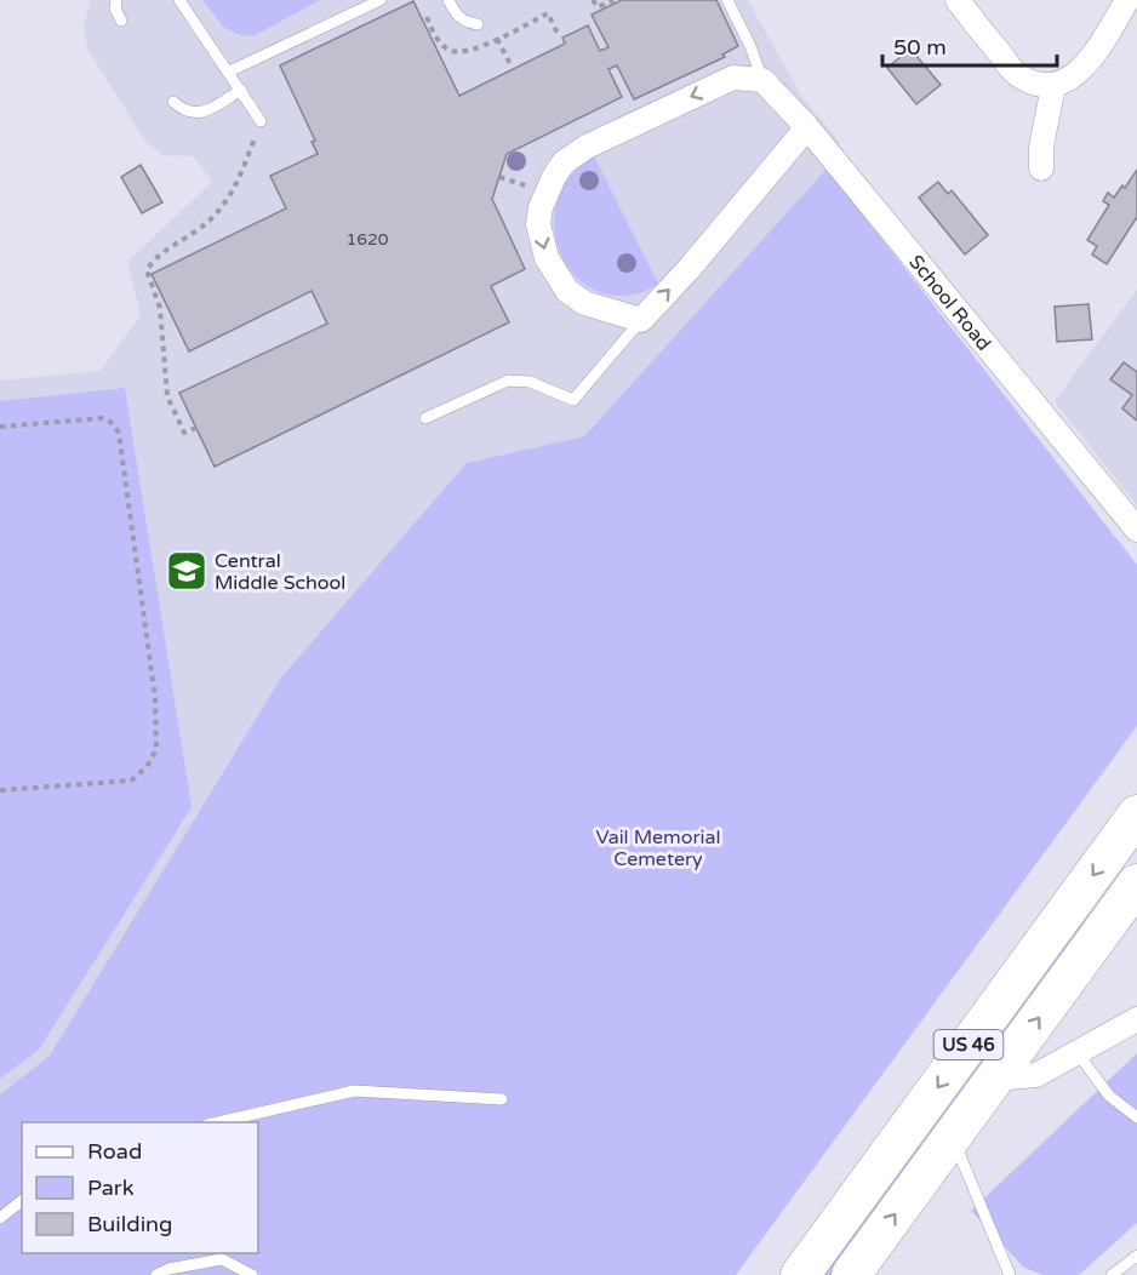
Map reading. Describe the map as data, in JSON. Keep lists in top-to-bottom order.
{
  "streets": {
    "highway": ["US 46"],
    "street": ["School Road"]
  },
  "parks": ["Vail Memorial Cemetery"],
  "places": {
    "school or university": ["Central Middle School"]
  },
  "house_numbers": ["1620"],
  "legend": ["Road", "Park", "Building"],
  "scale_bar": "50 m"
}
